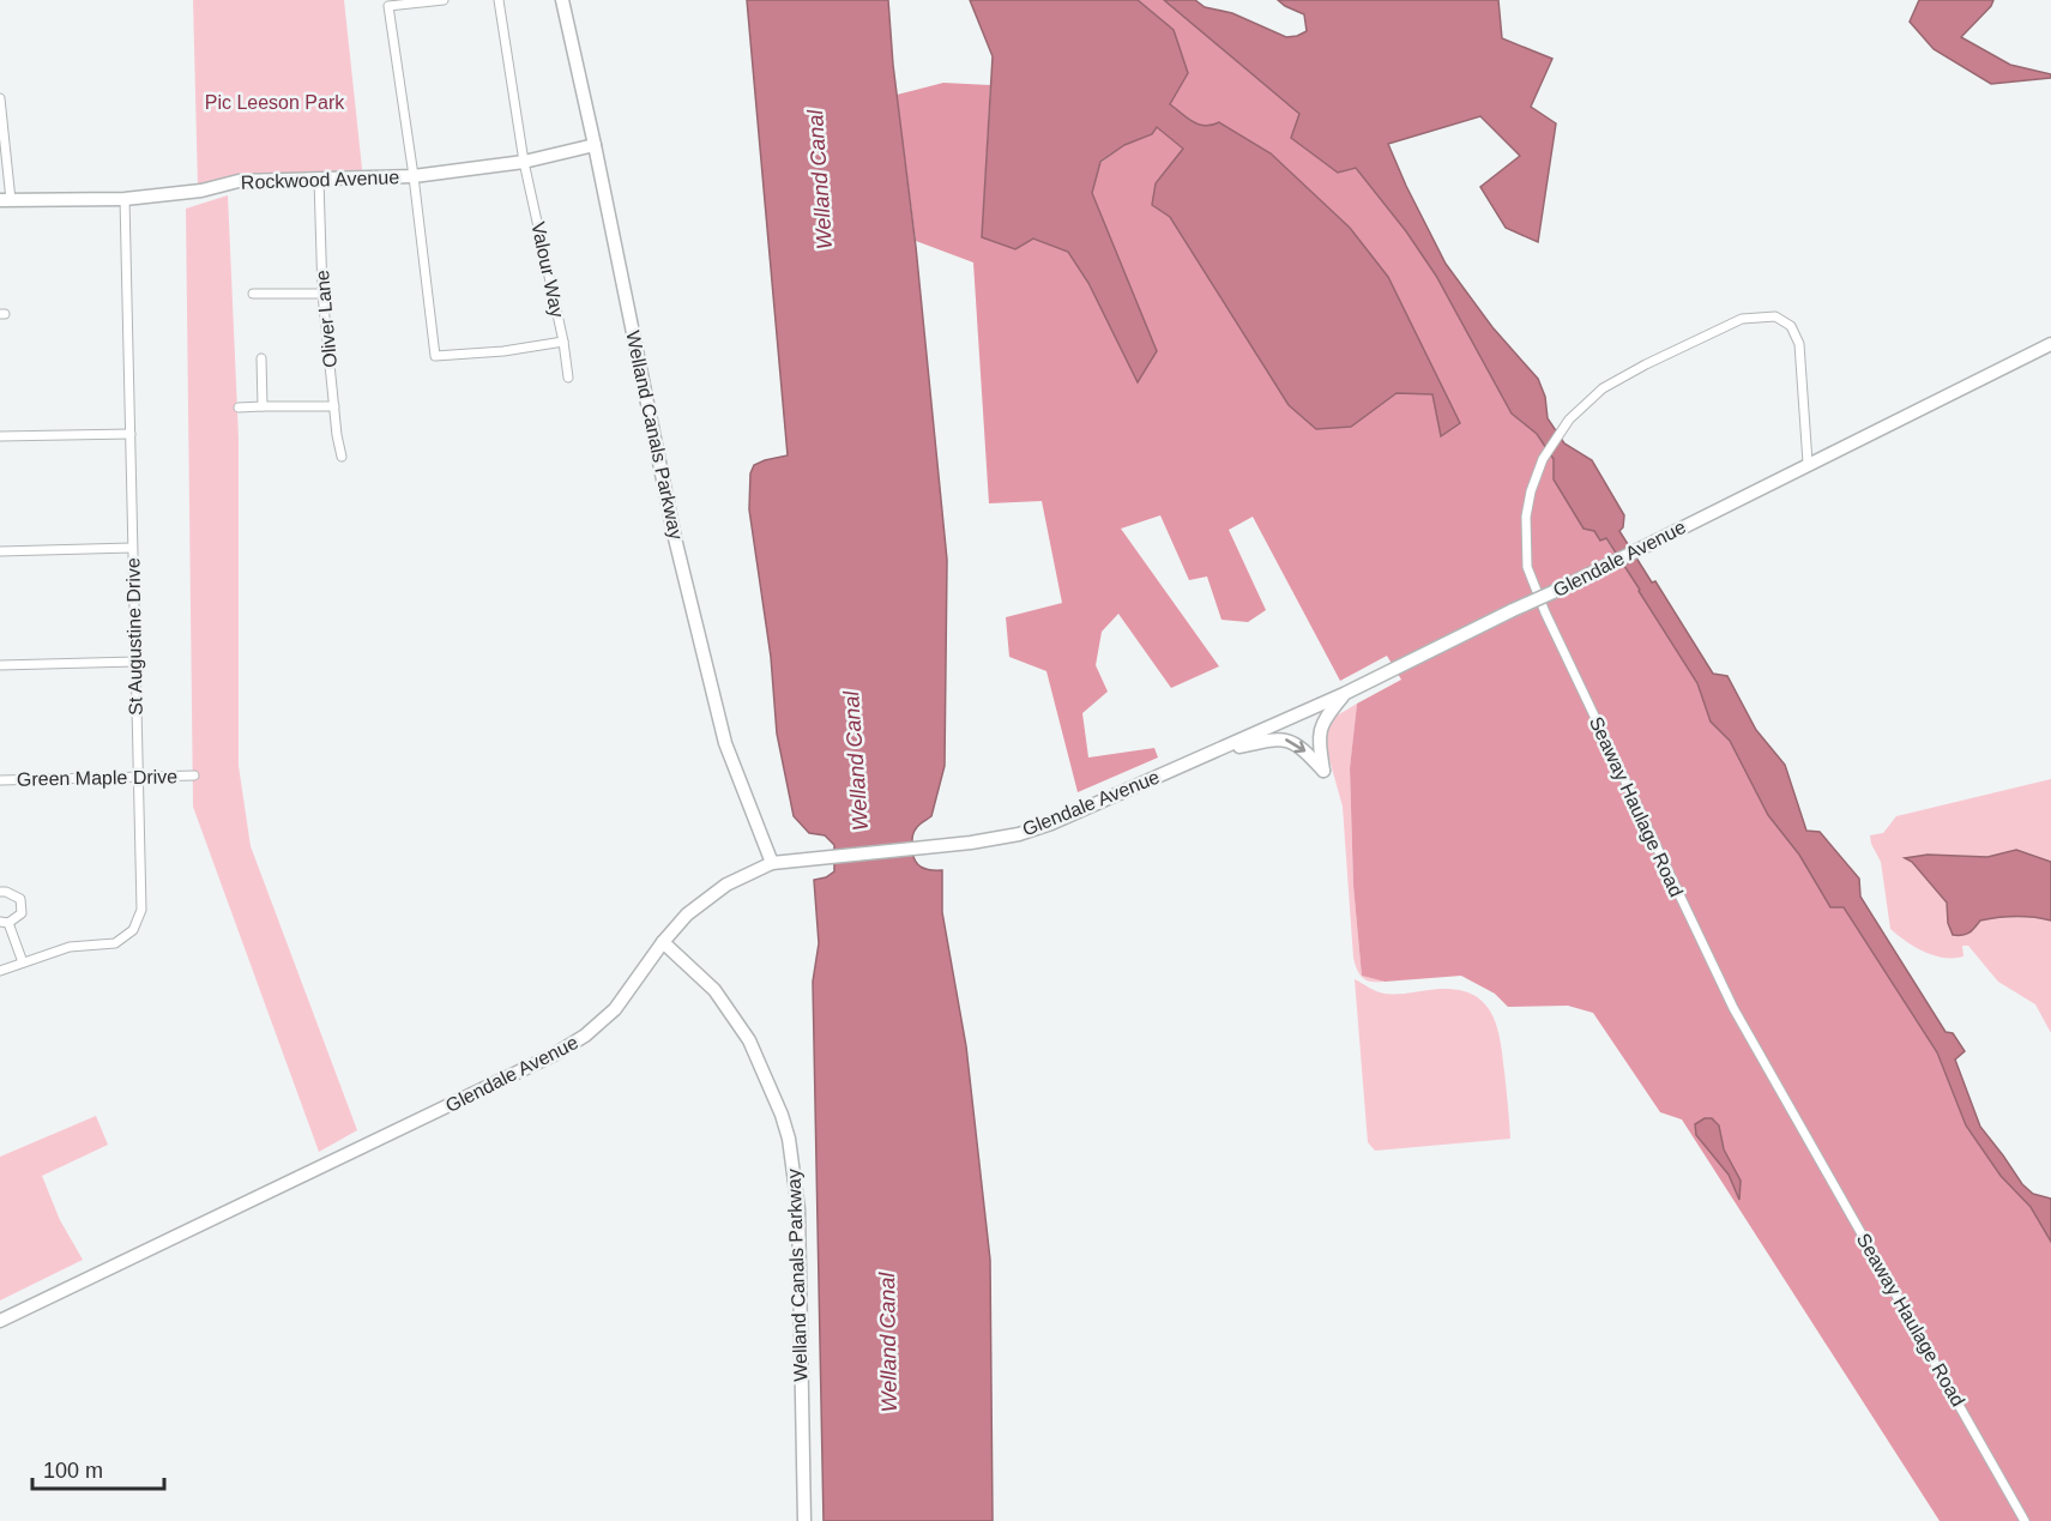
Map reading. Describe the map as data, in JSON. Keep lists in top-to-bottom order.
{
  "streets": {
    "main road": ["Rockwood Avenue", "Welland Canals Parkway", "Glendale Avenue"],
    "street": [
      "Valour Way",
      "Oliver Lane",
      "St Augustine Drive",
      "Green Maple Drive",
      "Seaway Haulage Road"
    ]
  },
  "crossings": [
    ["Rockwood Avenue", "Valour Way"],
    ["Rockwood Avenue", "Oliver Lane"],
    ["Rockwood Avenue", "Welland Canals Parkway"],
    ["Rockwood Avenue", "St Augustine Drive"],
    ["Welland Canals Parkway", "Glendale Avenue"],
    ["Glendale Avenue", "Seaway Haulage Road"],
    ["St Augustine Drive", "Green Maple Drive"]
  ],
  "water": ["Welland Canal"],
  "parks": ["Pic Leeson Park"],
  "scale_bar": "100 m"
}
